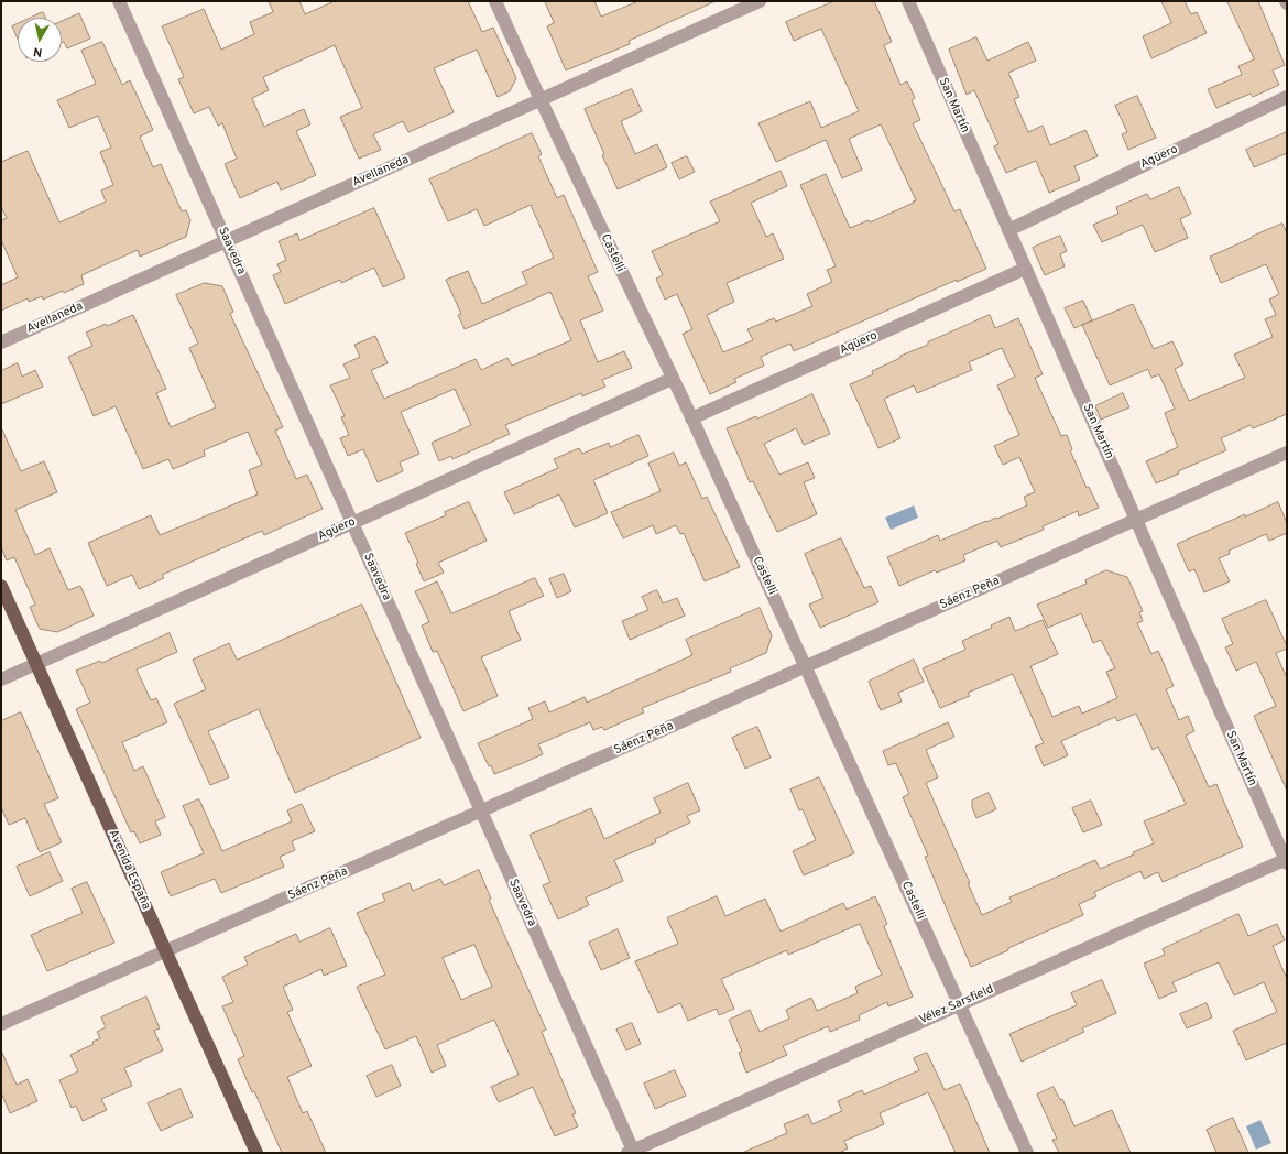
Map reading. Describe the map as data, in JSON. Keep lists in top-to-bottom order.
{
  "streets": {
    "main road": ["Avenida España"],
    "street": [
      "San Martín",
      "Agüero",
      "Avellaneda",
      "Saavedra",
      "Castelli",
      "Sáenz Peña",
      "Vélez Sarsfield"
    ]
  },
  "crossings": [
    ["San Martín", "Agüero"],
    ["San Martín", "Sáenz Peña"],
    ["San Martín", "Vélez Sarsfield"],
    ["Agüero", "Saavedra"],
    ["Agüero", "Castelli"],
    ["Agüero", "Avenida España"],
    ["Avellaneda", "Saavedra"],
    ["Avellaneda", "Castelli"],
    ["Saavedra", "Sáenz Peña"],
    ["Saavedra", "Vélez Sarsfield"],
    ["Castelli", "Sáenz Peña"],
    ["Castelli", "Vélez Sarsfield"],
    ["Sáenz Peña", "Avenida España"]
  ],
  "north": "bottom"
}
